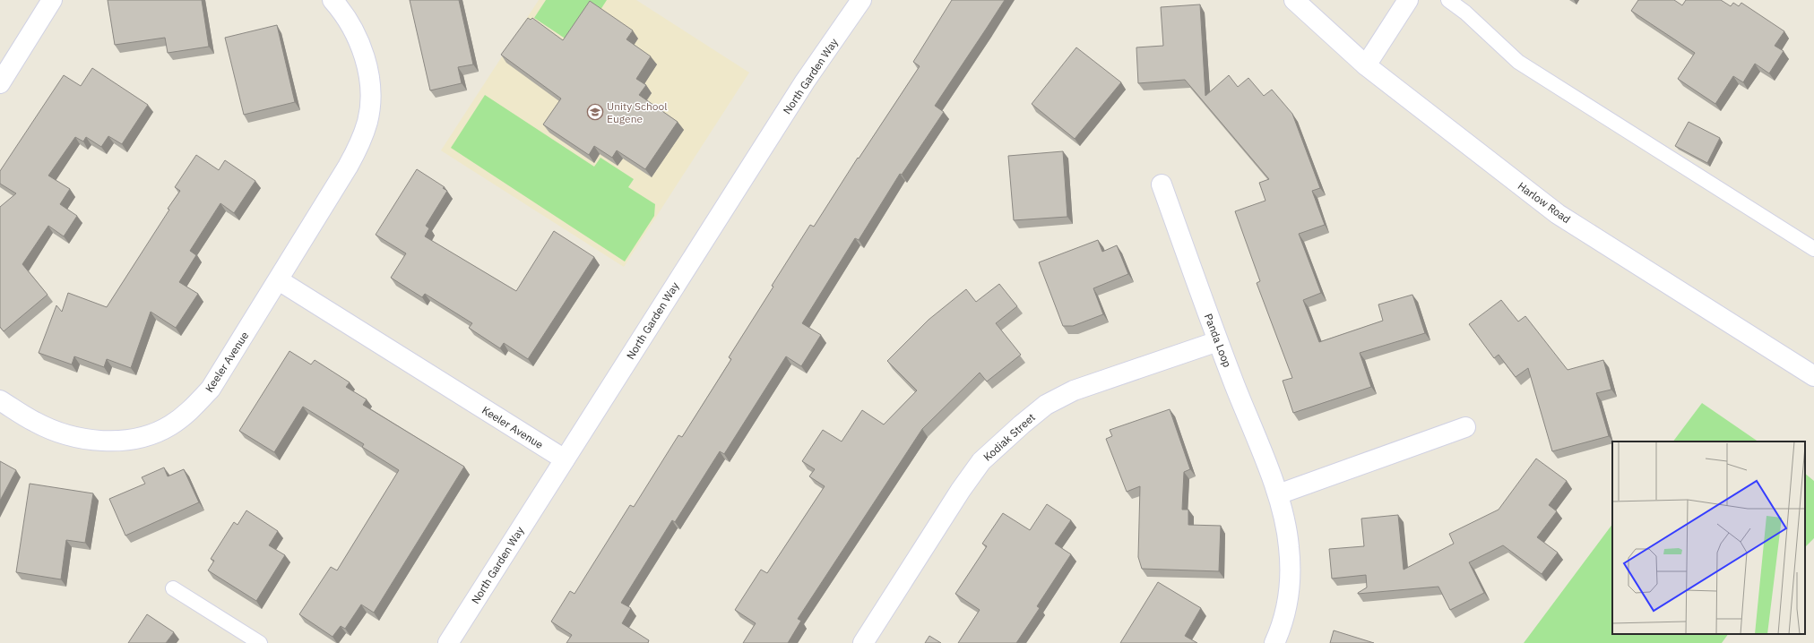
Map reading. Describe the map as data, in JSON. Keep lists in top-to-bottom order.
{
  "streets": {
    "street": [
      "North Garden Way",
      "Harlow Road",
      "Panda Loop",
      "Keeler Avenue",
      "Kodiak Street"
    ]
  },
  "crossings": [
    ["North Garden Way", "Keeler Avenue"],
    ["Panda Loop", "Kodiak Street"]
  ],
  "places": {
    "school or university": ["Unity School Eugene"]
  }
}
